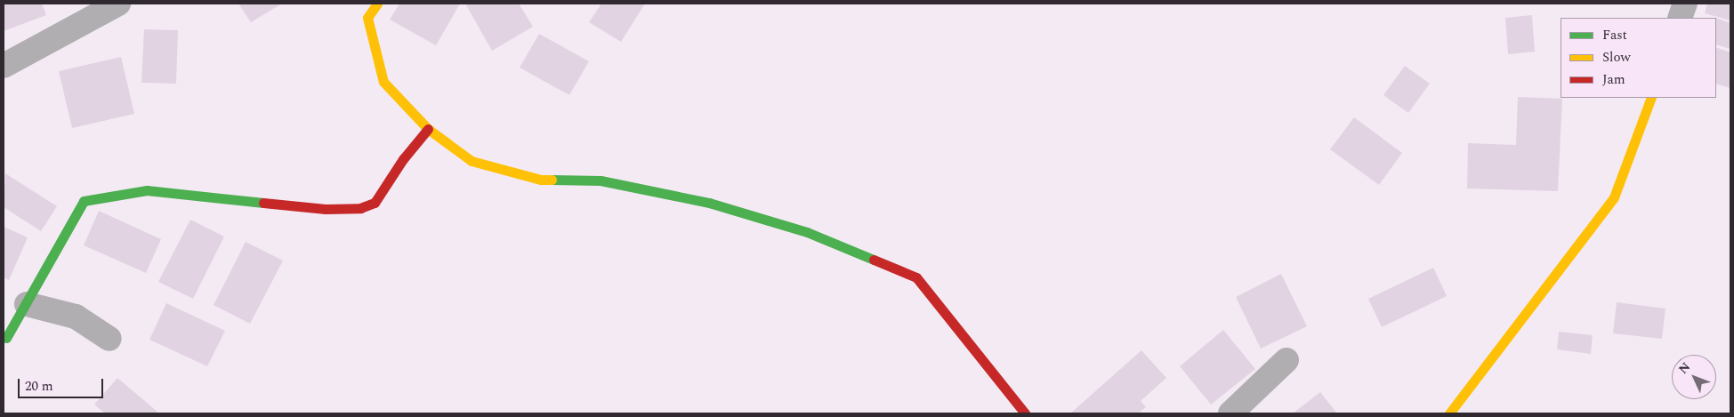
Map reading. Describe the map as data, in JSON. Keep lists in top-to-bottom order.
{
  "legend": ["Fast", "Slow", "Jam"],
  "scale_bar": "20 m",
  "north": "top left"
}
